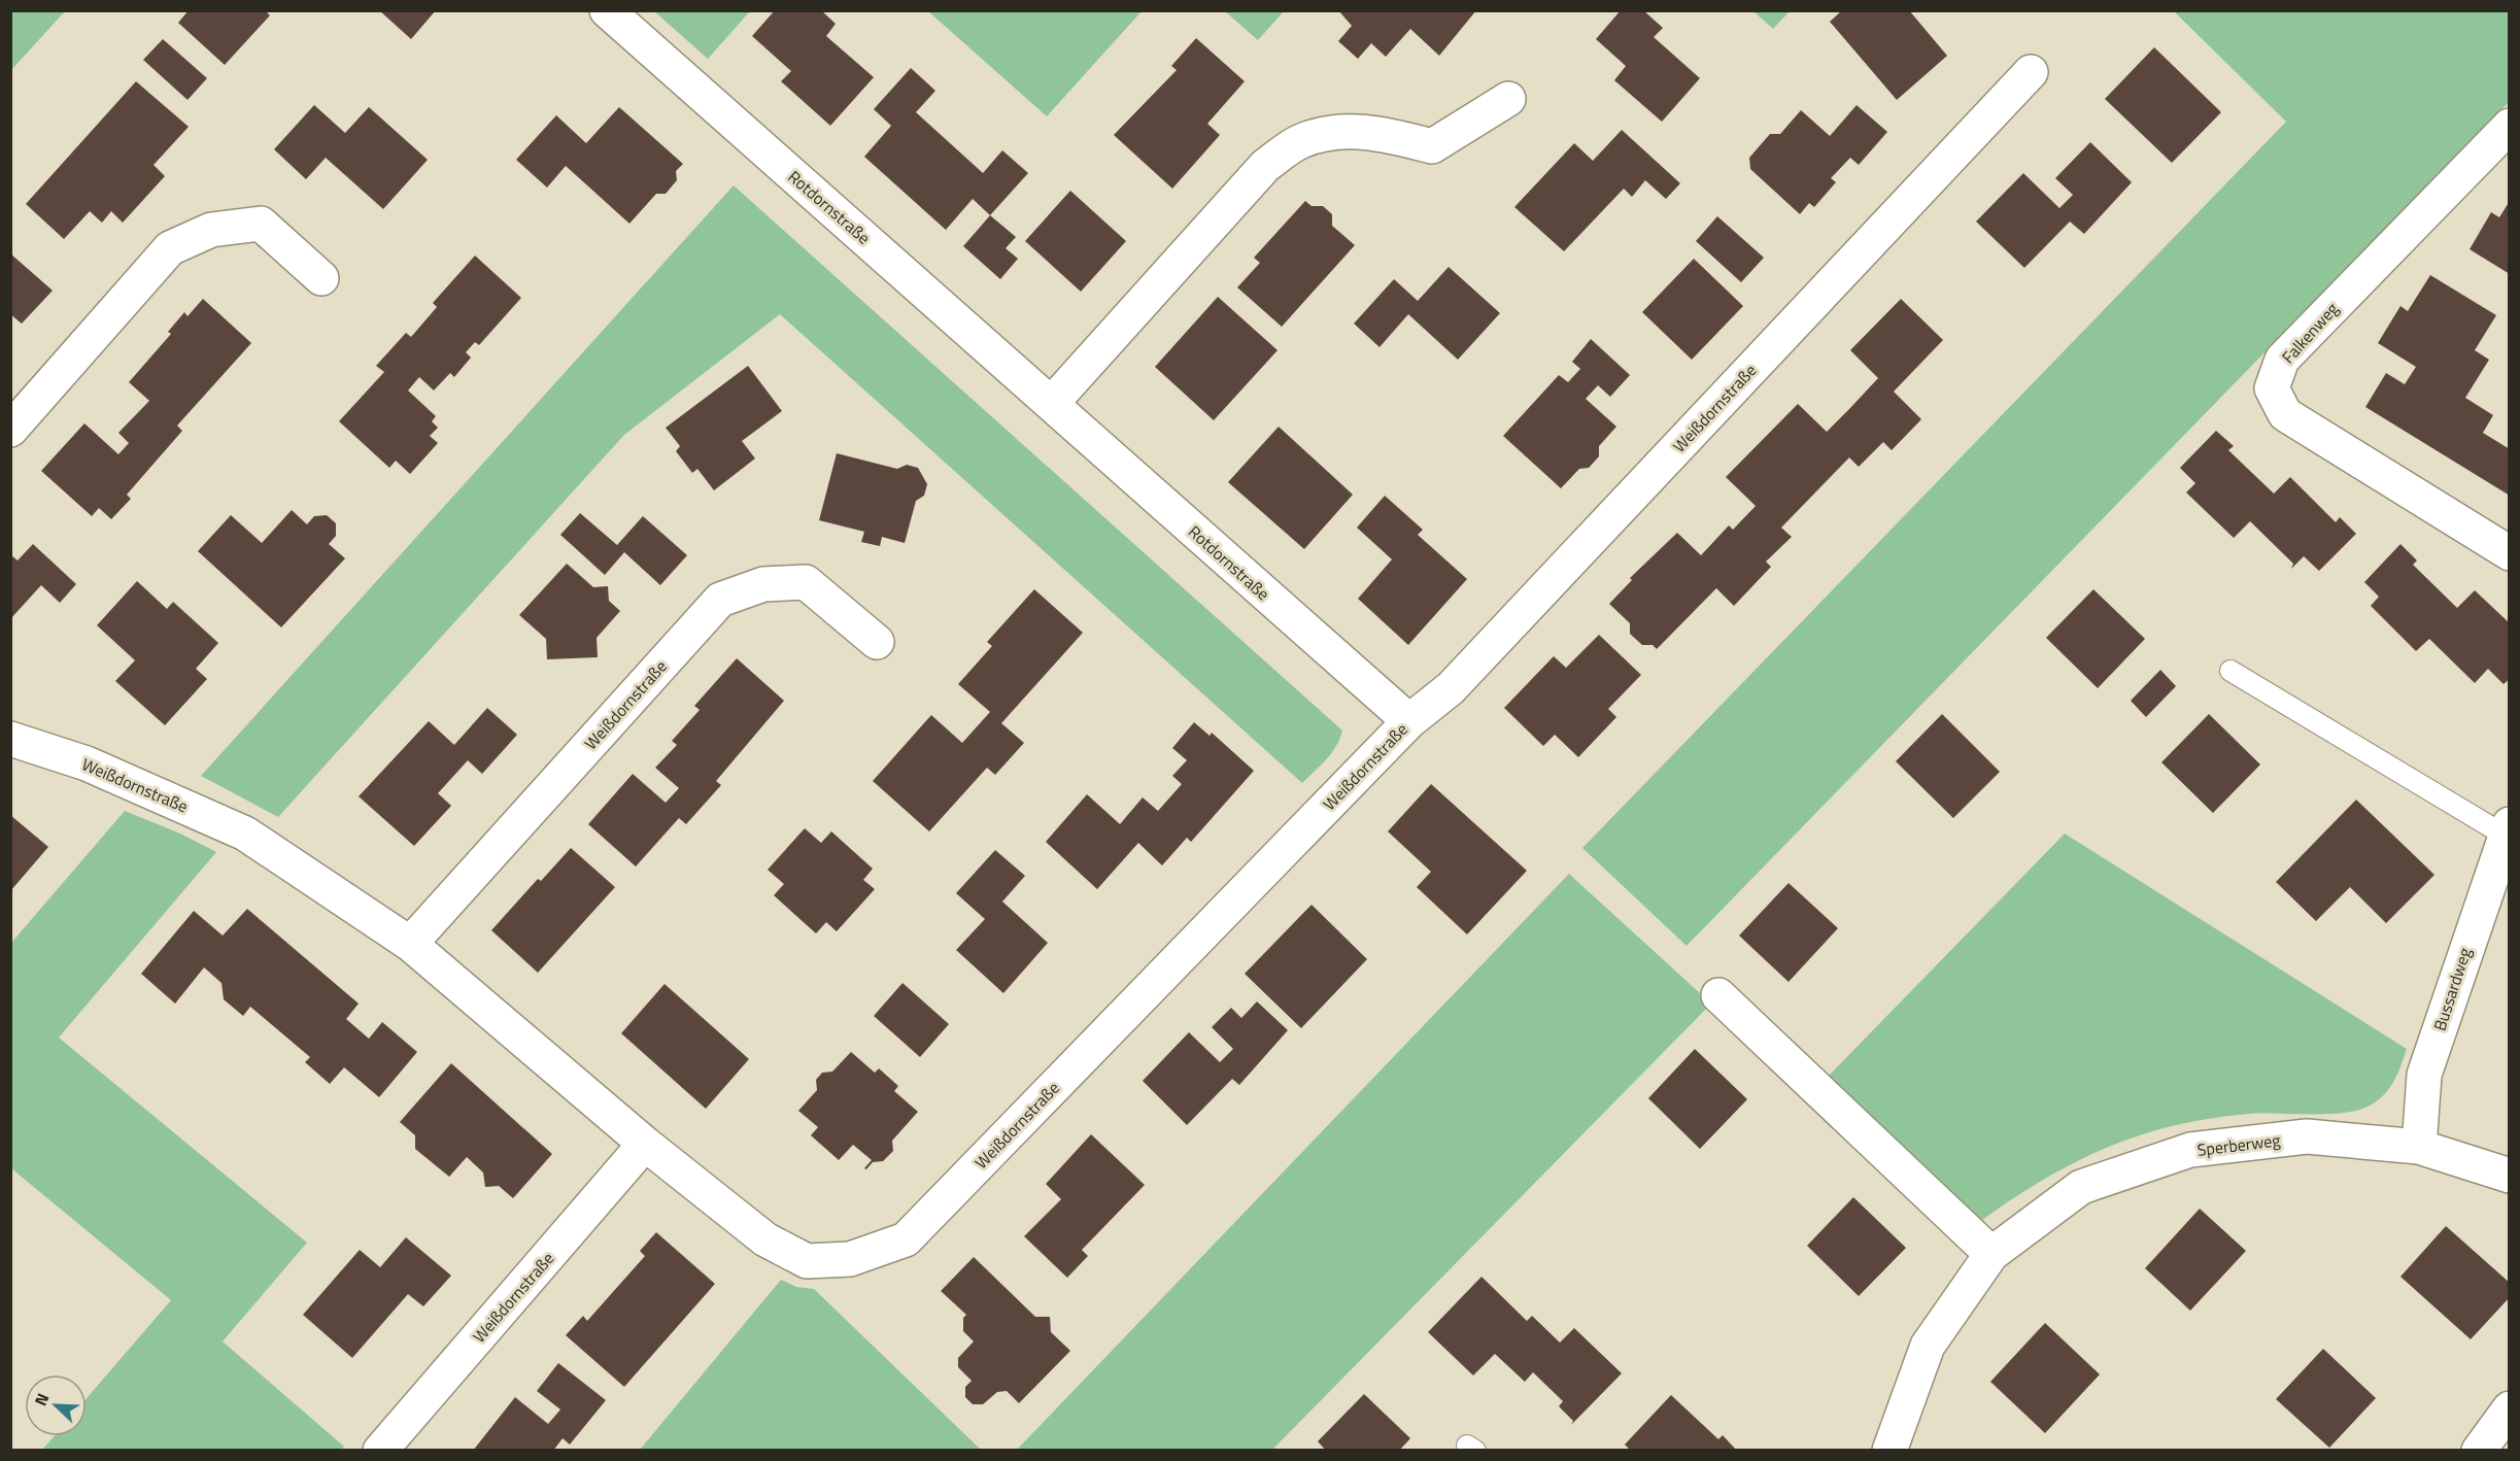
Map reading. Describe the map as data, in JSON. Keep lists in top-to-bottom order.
{
  "streets": {
    "street": [
      "Rotdornstraße",
      "Falkenweg",
      "Weißdornstraße",
      "Bussardweg",
      "Sperberweg"
    ]
  },
  "crossings": [
    ["Rotdornstraße", "Weißdornstraße"],
    ["Bussardweg", "Sperberweg"]
  ],
  "north": "top left"
}
